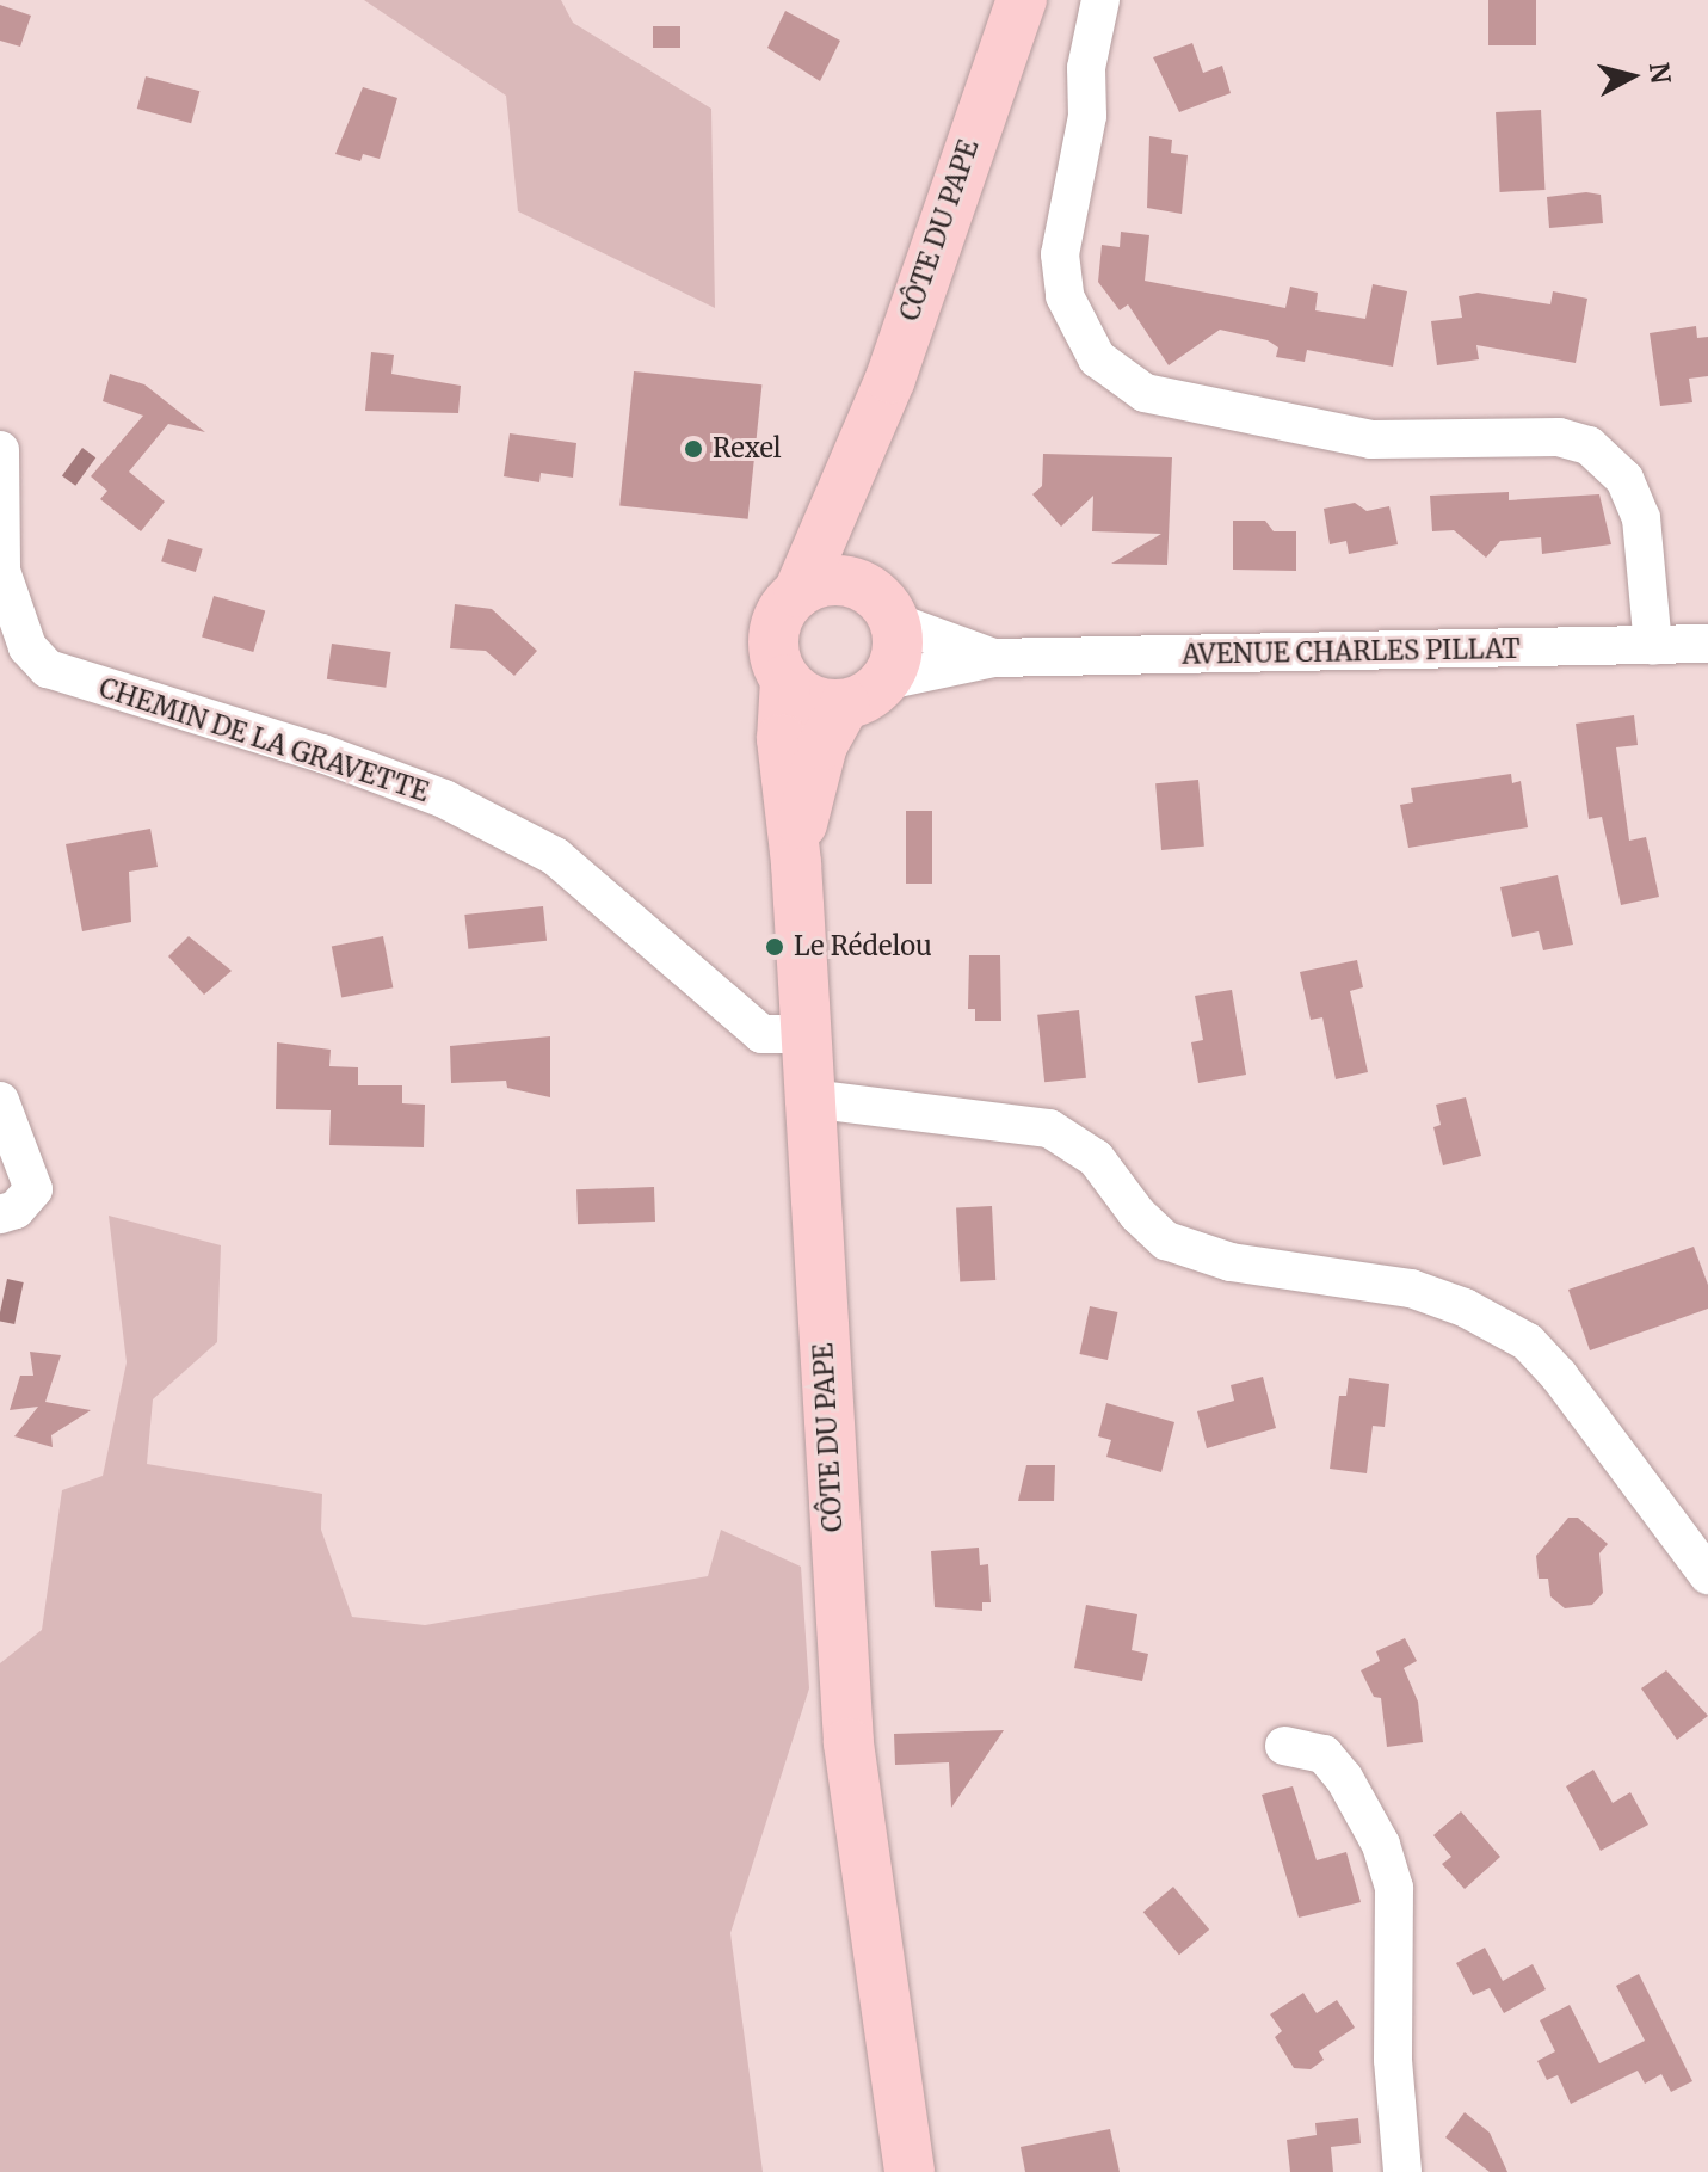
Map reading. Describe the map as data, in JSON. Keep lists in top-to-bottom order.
{
  "streets": {
    "main road": ["CÔTE DU PAPE"],
    "street": ["AVENUE CHARLES PILLAT", "CHEMIN DE LA GRAVETTE"]
  },
  "crossings": [
    ["CÔTE DU PAPE", "AVENUE CHARLES PILLAT"],
    ["CÔTE DU PAPE", "CHEMIN DE LA GRAVETTE"]
  ],
  "places": ["Rexel", "Le Rédelou"],
  "north": "right"
}
